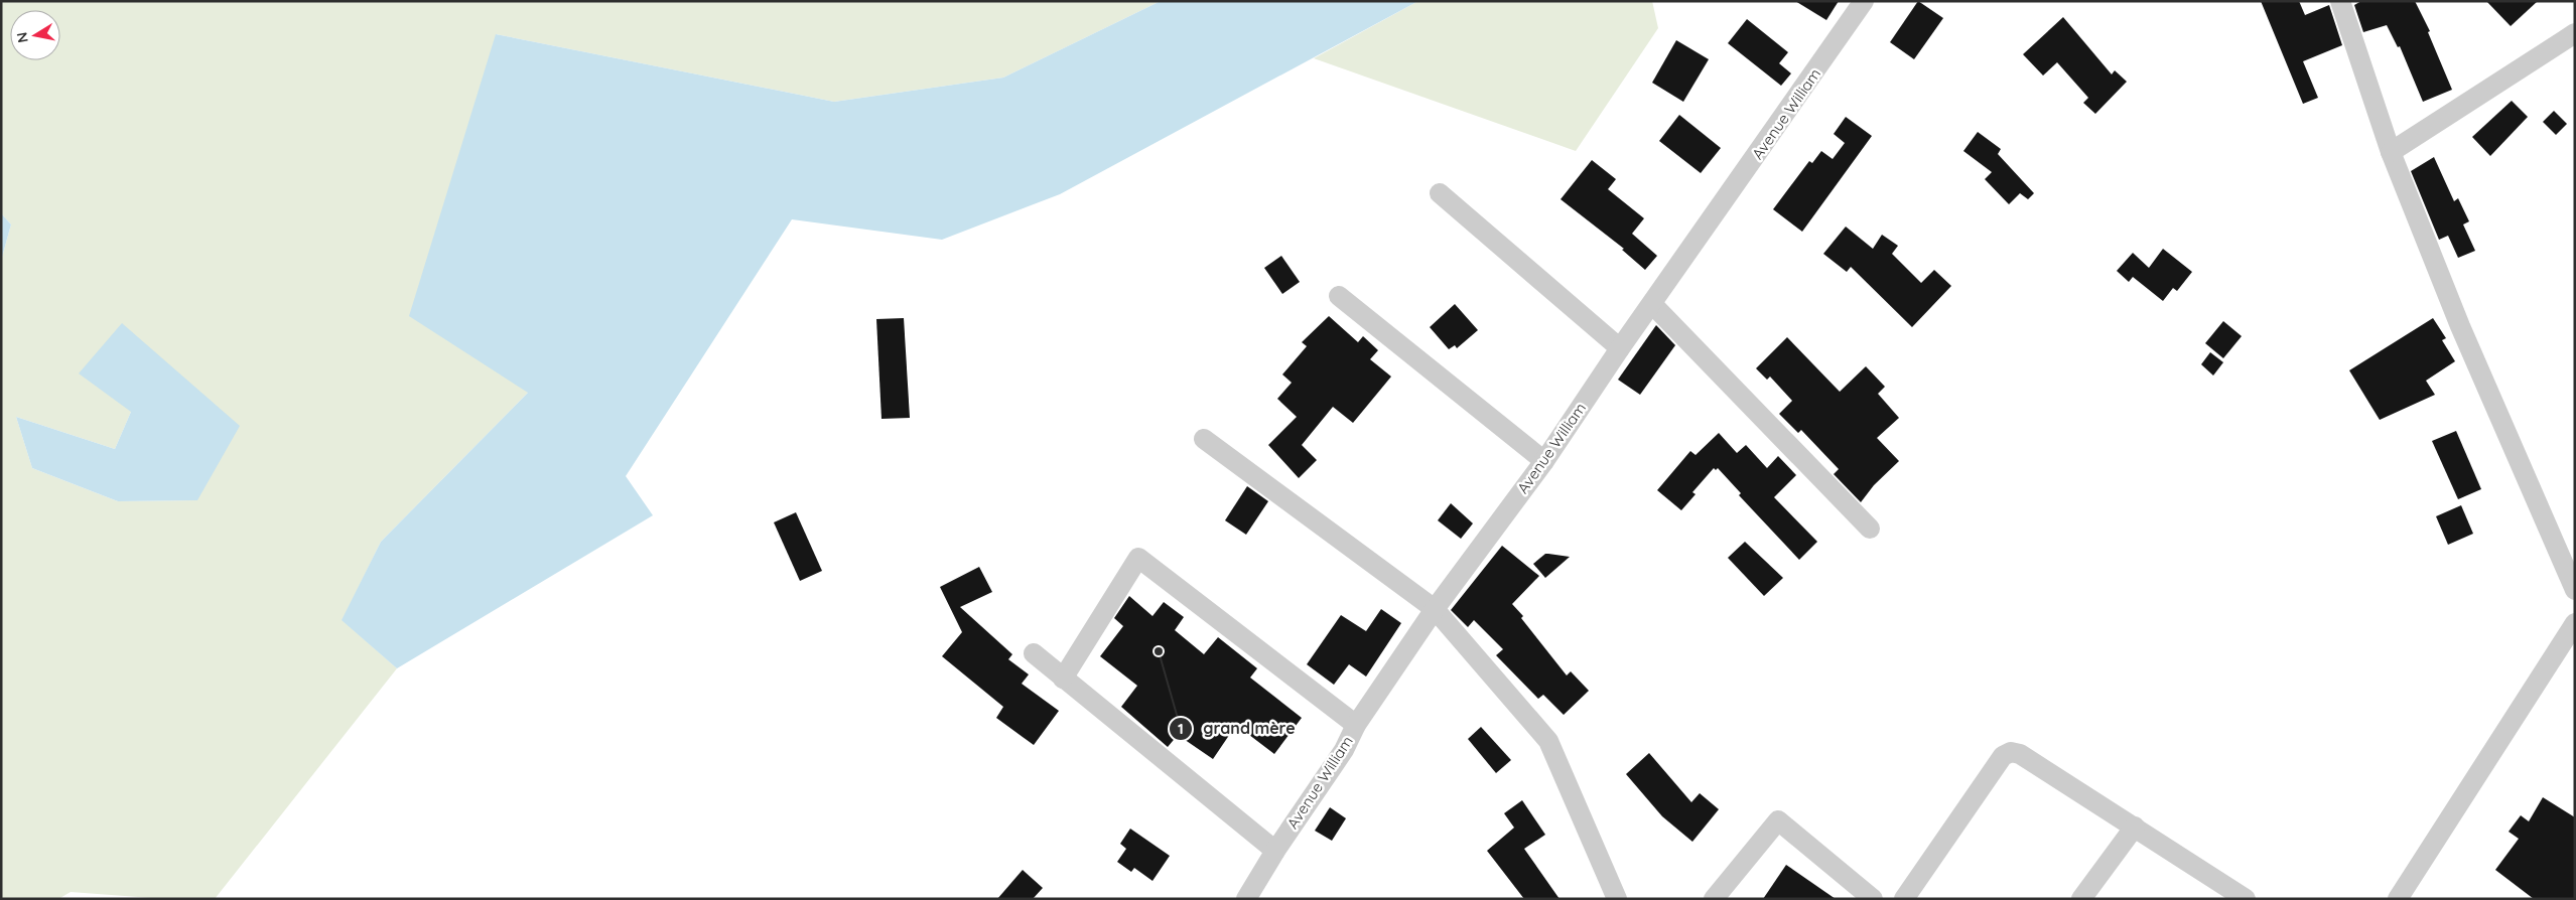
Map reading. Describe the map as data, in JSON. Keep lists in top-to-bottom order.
{
  "streets": {
    "street": ["Avenue William"]
  },
  "places": ["grand mère"],
  "north": "left"
}
